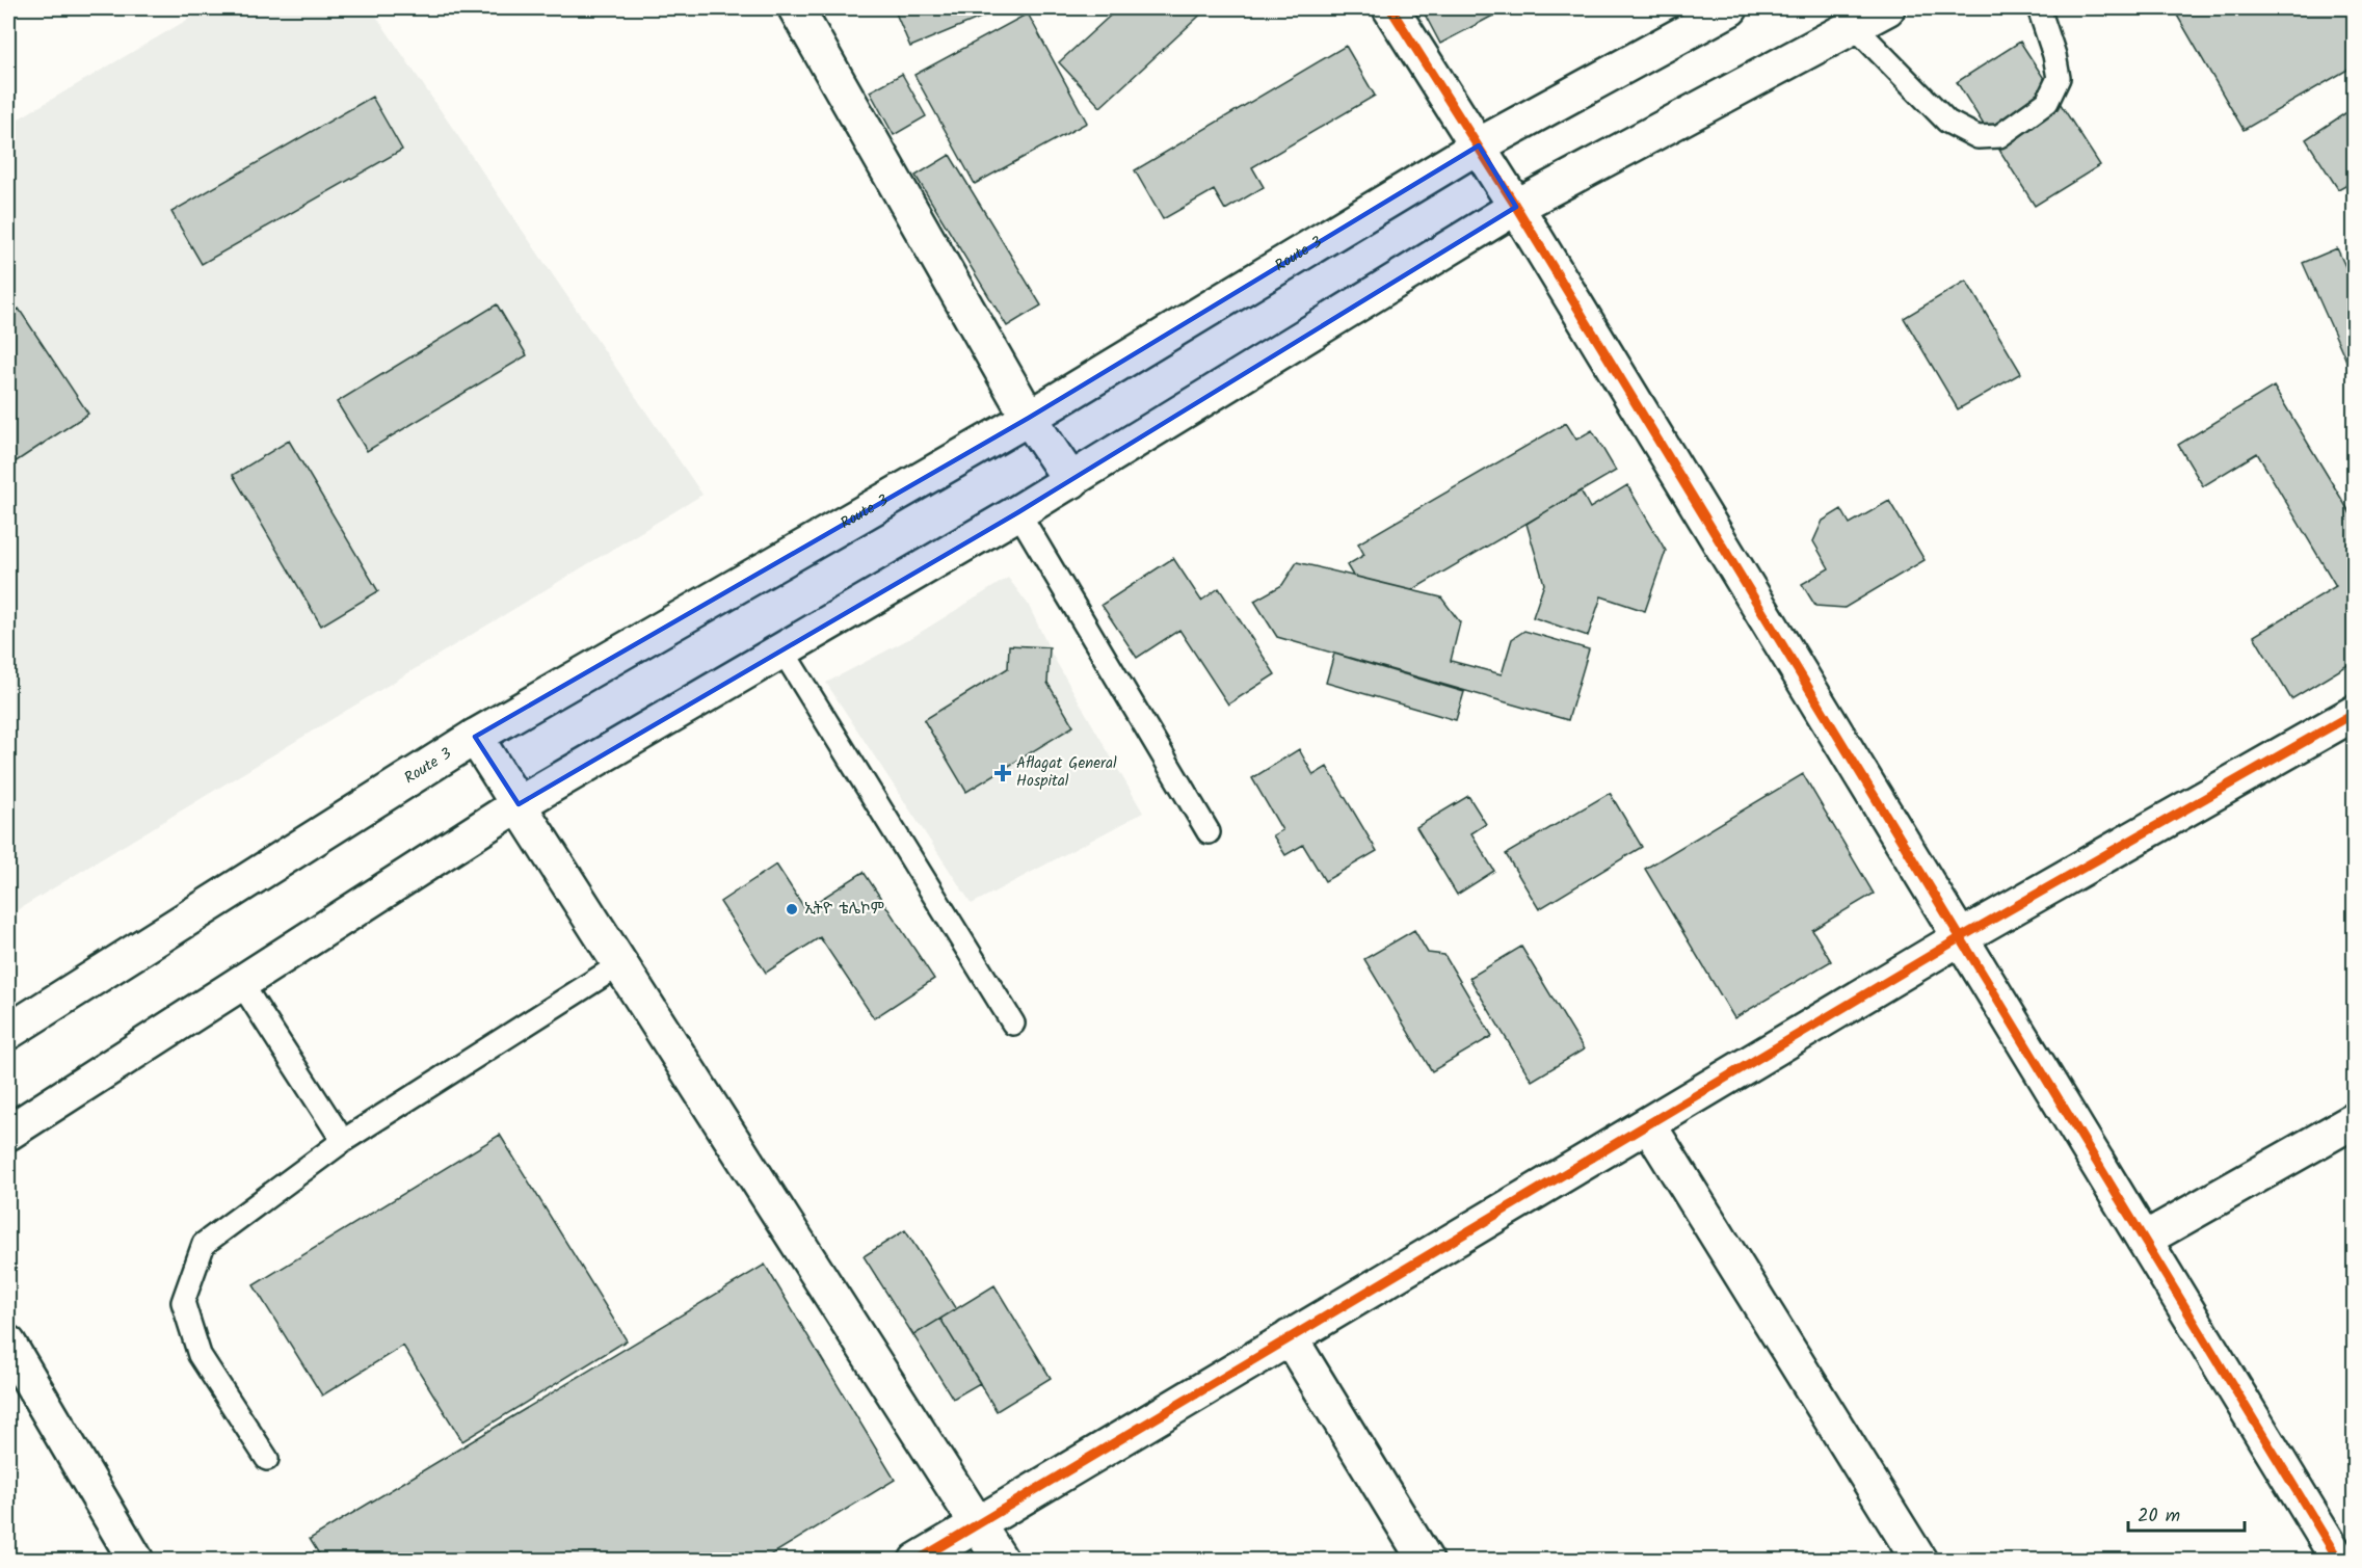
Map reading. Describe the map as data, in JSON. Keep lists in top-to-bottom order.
{
  "streets": {
    "street": ["Route 3"]
  },
  "places": {
    "health": ["Aflagat General Hospital"],
    "other": ["ኢትዮ ቴሌኮም"]
  },
  "scale_bar": "20 m"
}
